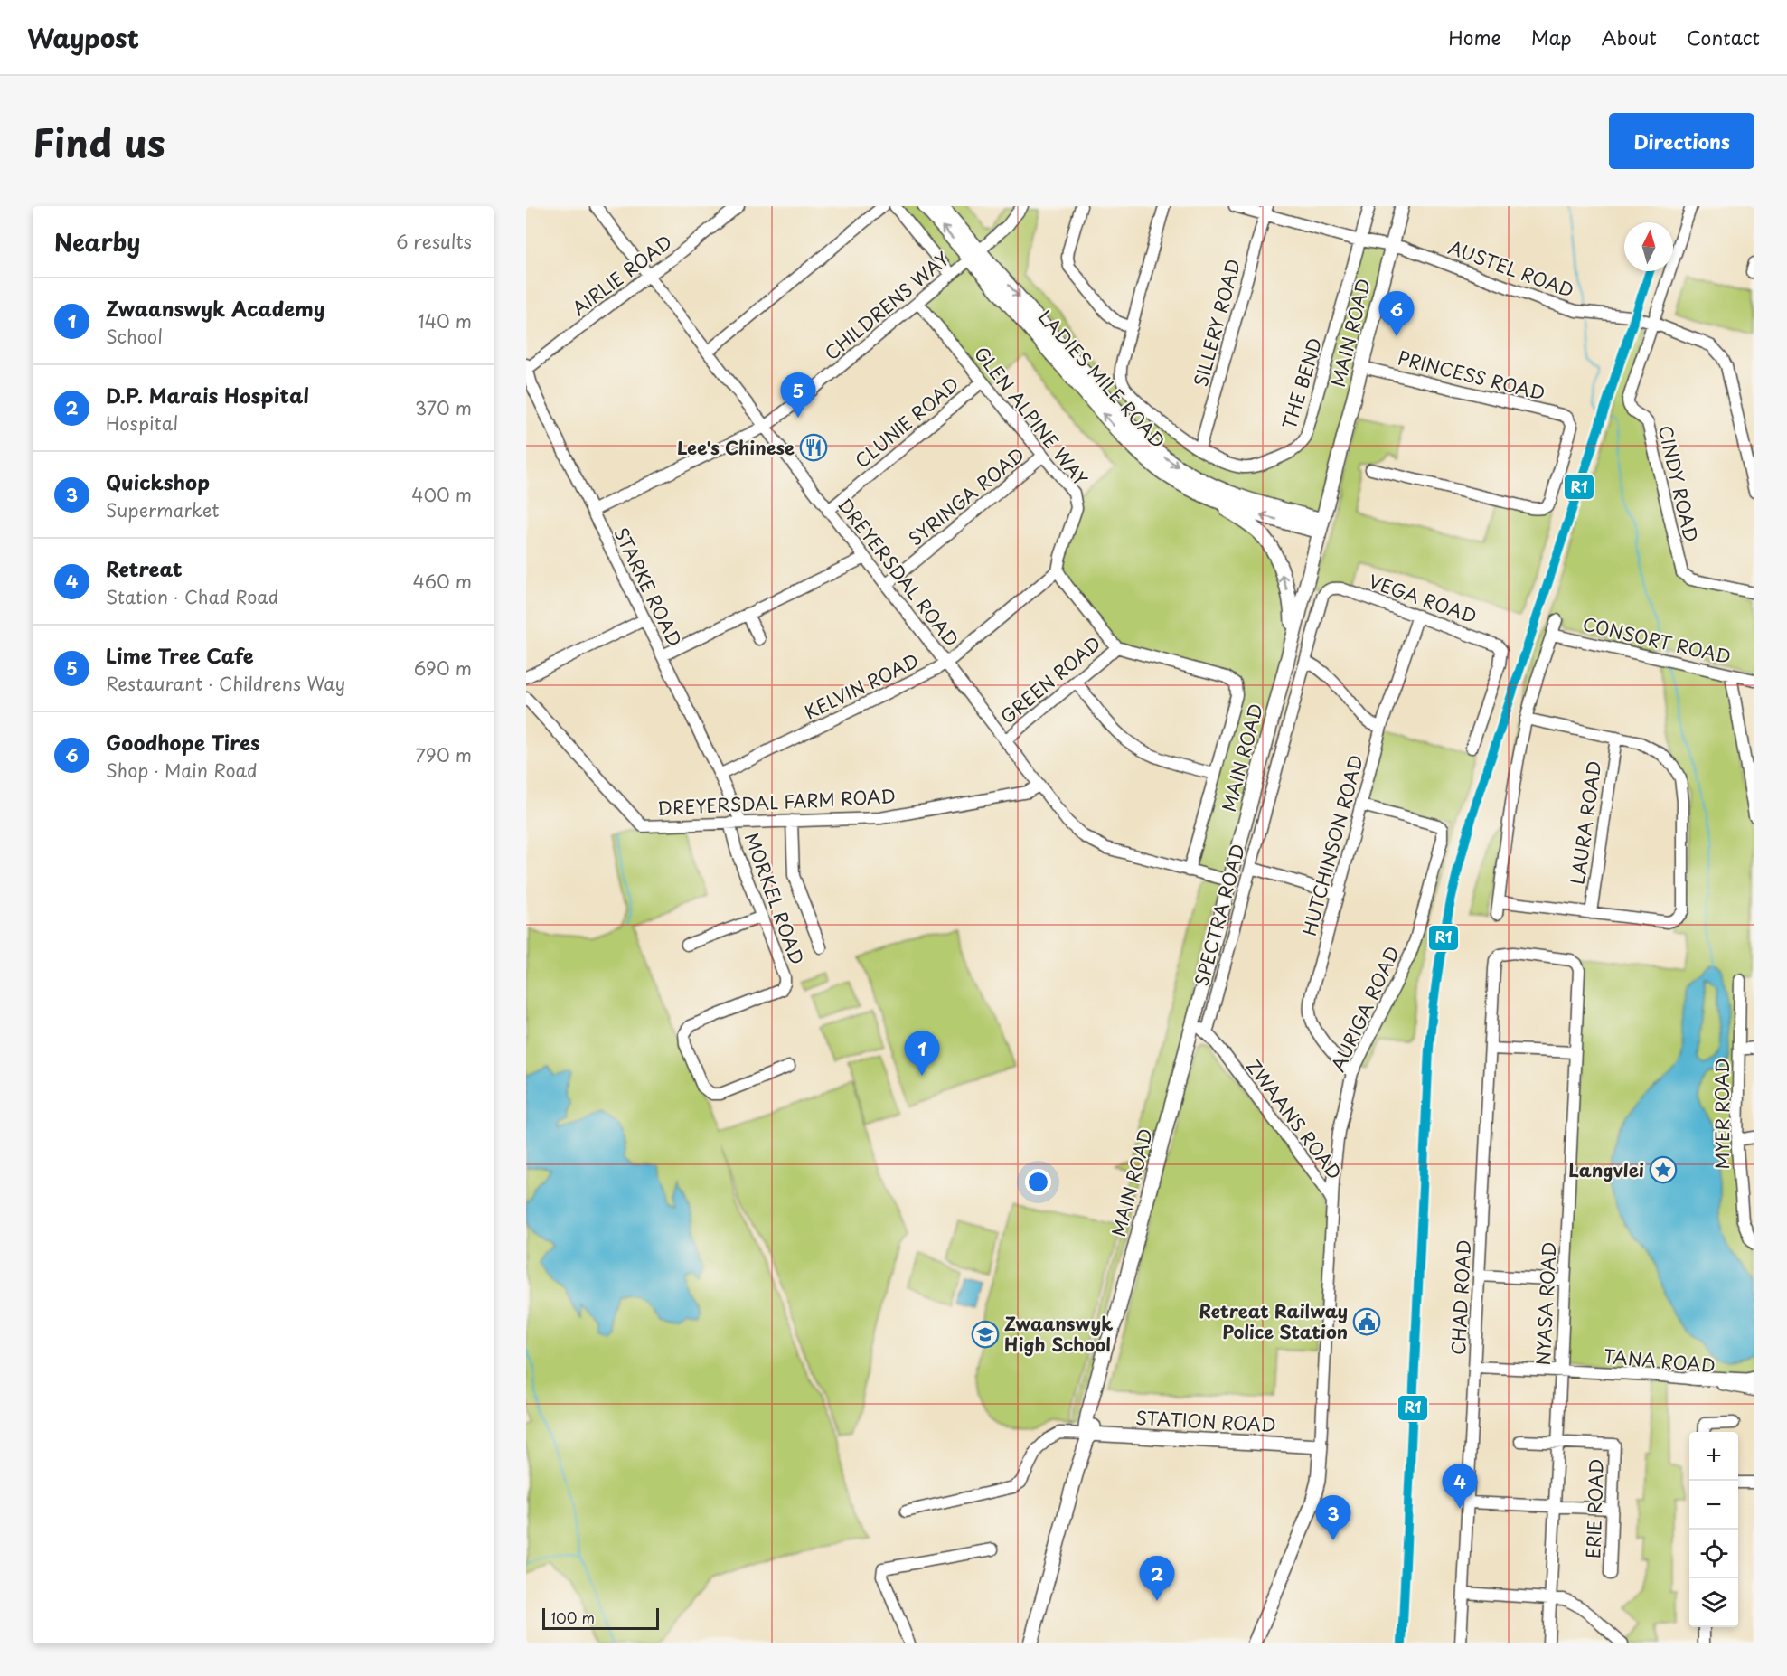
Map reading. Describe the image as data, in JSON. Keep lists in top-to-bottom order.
{
  "streets": {
    "main road": ["MAIN ROAD", "LADIES MILE ROAD", "STATION ROAD"],
    "street": [
      "AUSTEL ROAD",
      "AIRLIE ROAD",
      "CHILDRENS WAY",
      "SILLERY ROAD",
      "PRINCESS ROAD",
      "THE BEND",
      "GLEN ALPINE WAY",
      "CLUNIE ROAD",
      "CINDY ROAD",
      "SYRINGA ROAD",
      "DREYERSDAL ROAD",
      "STARKE ROAD",
      "VEGA ROAD",
      "CONSORT ROAD",
      "GREEN ROAD",
      "KELVIN ROAD",
      "DREYERSDAL FARM ROAD",
      "LAURA ROAD",
      "HUTCHINSON ROAD",
      "MORKEL ROAD",
      "SPECTRA ROAD",
      "AURIGA ROAD",
      "MYER ROAD",
      "ZWAANS ROAD",
      "CHAD ROAD",
      "NYASA ROAD",
      "TANA ROAD",
      "ERIE ROAD"
    ]
  },
  "crossings": [
    ["AUSTEL ROAD", "SILLERY ROAD"],
    ["AUSTEL ROAD", "MAIN ROAD"],
    ["AUSTEL ROAD", "THE BEND"],
    ["AUSTEL ROAD", "CINDY ROAD"],
    ["AIRLIE ROAD", "DREYERSDAL ROAD"],
    ["AIRLIE ROAD", "STARKE ROAD"],
    ["CHILDRENS WAY", "LADIES MILE ROAD"],
    ["CHILDRENS WAY", "GLEN ALPINE WAY"],
    ["CHILDRENS WAY", "DREYERSDAL ROAD"],
    ["CHILDRENS WAY", "STARKE ROAD"],
    ["SILLERY ROAD", "THE BEND"],
    ["MAIN ROAD", "PRINCESS ROAD"],
    ["MAIN ROAD", "LADIES MILE ROAD"],
    ["MAIN ROAD", "DREYERSDAL ROAD"],
    ["MAIN ROAD", "ZWAANS ROAD"],
    ["MAIN ROAD", "STATION ROAD"],
    ["GLEN ALPINE WAY", "CLUNIE ROAD"],
    ["GLEN ALPINE WAY", "SYRINGA ROAD"],
    ["GLEN ALPINE WAY", "KELVIN ROAD"],
    ["CLUNIE ROAD", "DREYERSDAL ROAD"],
    ["SYRINGA ROAD", "DREYERSDAL ROAD"],
    ["DREYERSDAL ROAD", "GREEN ROAD"],
    ["DREYERSDAL ROAD", "KELVIN ROAD"],
    ["DREYERSDAL ROAD", "DREYERSDAL FARM ROAD"],
    ["STARKE ROAD", "KELVIN ROAD"],
    ["STARKE ROAD", "DREYERSDAL FARM ROAD"],
    ["VEGA ROAD", "HUTCHINSON ROAD"],
    ["VEGA ROAD", "SPECTRA ROAD"],
    ["DREYERSDAL FARM ROAD", "MORKEL ROAD"],
    ["HUTCHINSON ROAD", "AURIGA ROAD"],
    ["SPECTRA ROAD", "ZWAANS ROAD"],
    ["AURIGA ROAD", "ZWAANS ROAD"],
    ["ZWAANS ROAD", "STATION ROAD"],
    ["CHAD ROAD", "NYASA ROAD"],
    ["CHAD ROAD", "TANA ROAD"],
    ["NYASA ROAD", "TANA ROAD"],
    ["NYASA ROAD", "ERIE ROAD"]
  ],
  "places": {
    "restaurant": ["Lee's Chinese"],
    "place": ["Langvlei"],
    "public building": ["Retreat Railway Police Station"],
    "school or university": ["Zwaanswyk High School"]
  },
  "lines": ["transit line R1"],
  "scale_bar": "100 m",
  "north": "top",
  "page": {
    "header": "Waypost",
    "nav": [
      "Home",
      "Map",
      "About",
      "Contact"
    ],
    "title": "Find us",
    "buttons": "Directions",
    "heading": ["Nearby", "6 results"],
    "list": [
      {
        "mark": "1",
        "name": "Zwaanswyk Academy",
        "note": "School",
        "value": "140 m"
      },
      {
        "mark": "2",
        "name": "D.P. Marais Hospital",
        "note": "Hospital",
        "value": "370 m"
      },
      {
        "mark": "3",
        "name": "Quickshop",
        "note": "Supermarket",
        "value": "400 m"
      },
      {
        "mark": "4",
        "name": "Retreat",
        "note": "Station · Chad Road",
        "value": "460 m"
      },
      {
        "mark": "5",
        "name": "Lime Tree Cafe",
        "note": "Restaurant · Childrens Way",
        "value": "690 m"
      },
      {
        "mark": "6",
        "name": "Goodhope Tires",
        "note": "Shop · Main Road",
        "value": "790 m"
      }
    ],
    "pins": [
      "6",
      "5",
      "1",
      "4",
      "3",
      "2"
    ],
    "map_buttons": ["+", "−"],
    "scale": "100 m"
  }
}
